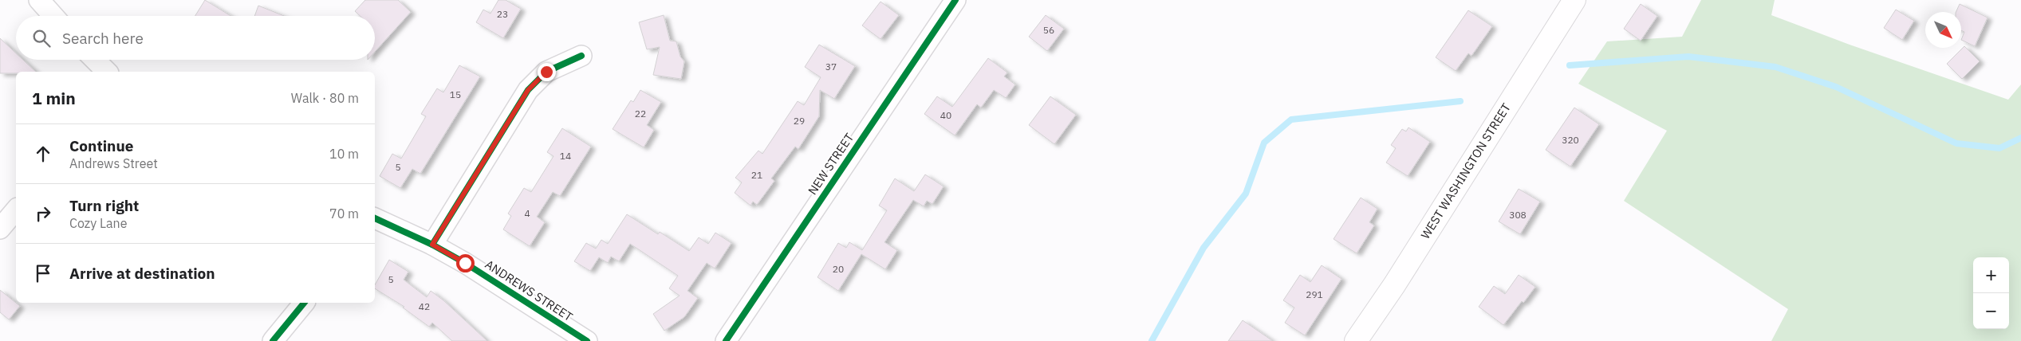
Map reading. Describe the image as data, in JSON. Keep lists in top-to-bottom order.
{
  "streets": {
    "main road": ["WEST WASHINGTON STREET"],
    "street": ["NEW STREET", "ANDREWS STREET"]
  },
  "house_numbers": [
    "23",
    "56",
    "37",
    "15",
    "22",
    "40",
    "29",
    "320",
    "14",
    "5",
    "21",
    "4",
    "308",
    "20",
    "5",
    "291",
    "42"
  ],
  "north": "bottom right",
  "page": {
    "search": "Search here",
    "heading": ["1 min", "Walk · 80 m"],
    "list": [
      ["Continue", "Andrews Street", "10 m"],
      ["Turn right", "Cozy Lane", "70 m"],
      "Arrive at destination"
    ],
    "map_buttons": ["+", "−"]
  }
}
